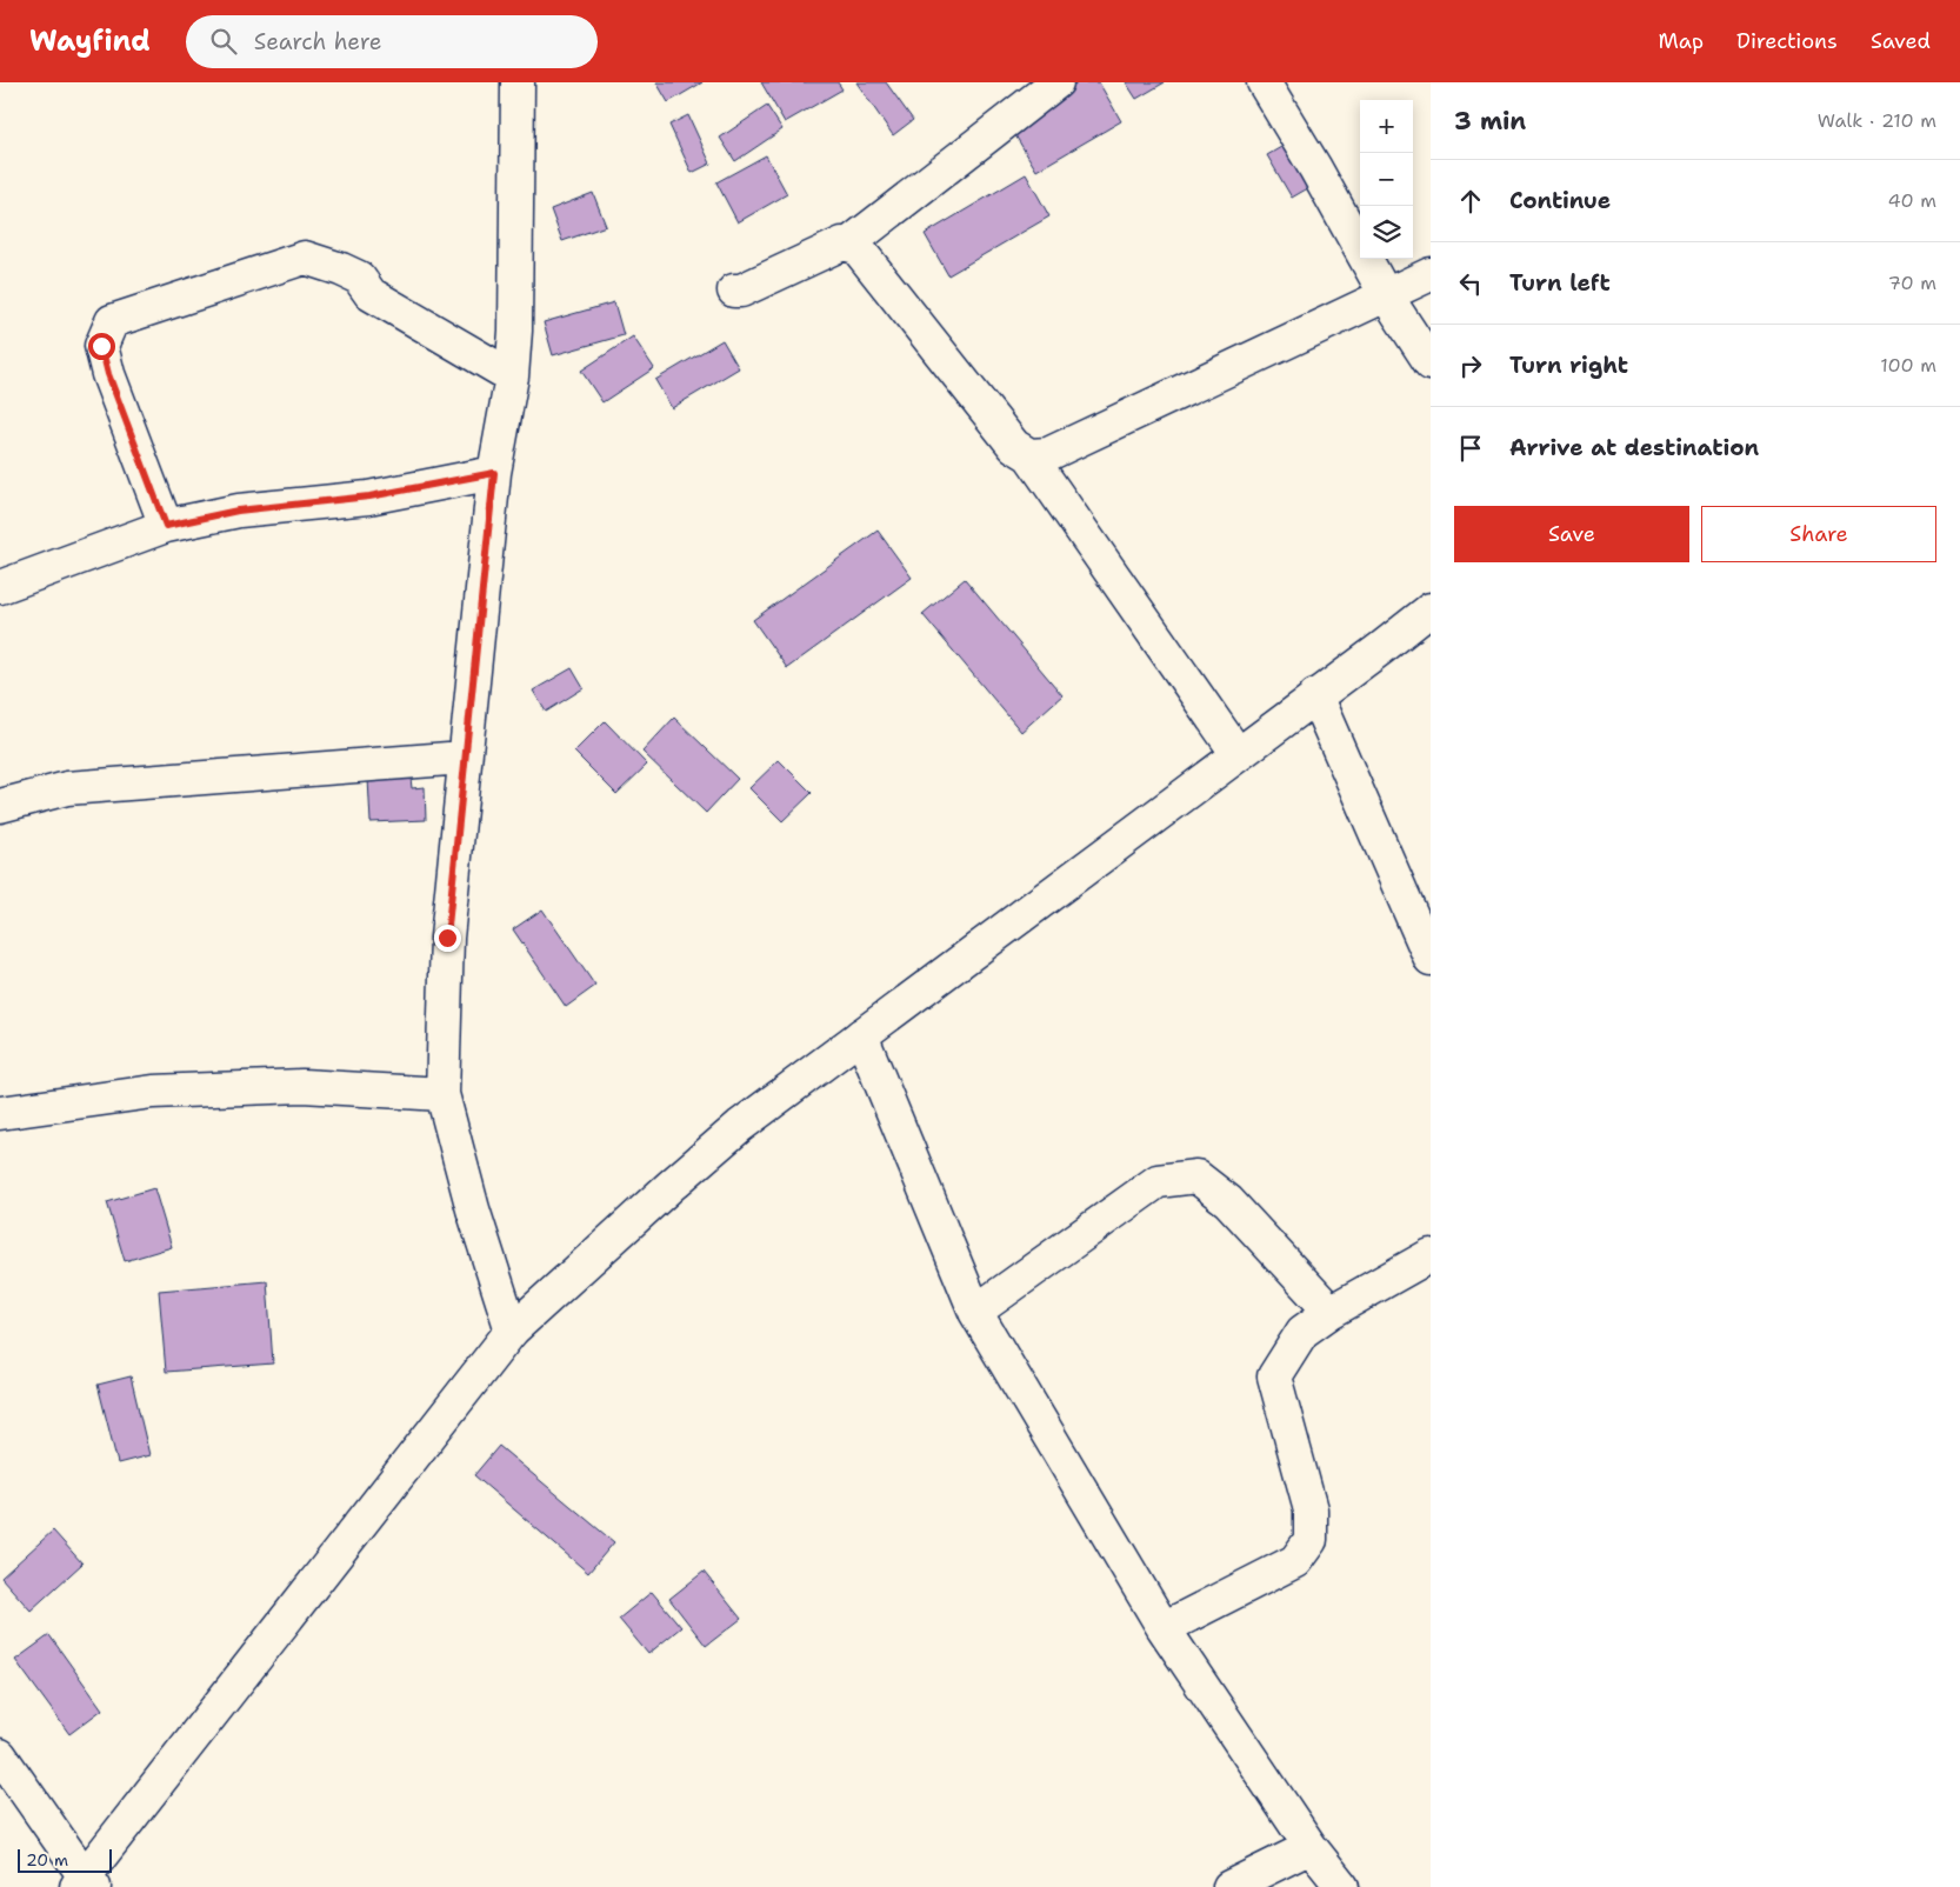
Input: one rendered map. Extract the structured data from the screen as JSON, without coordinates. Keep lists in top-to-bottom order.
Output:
{
  "scale_bar": "20 m",
  "page": {
    "header": "Wayfind",
    "search": "Search here",
    "nav": ["Map", "Directions", "Saved"],
    "heading": ["3 min", "Walk · 210 m"],
    "map_buttons": ["+", "−"],
    "list": [
      ["Continue", "40 m"],
      ["Turn left", "70 m"],
      ["Turn right", "100 m"],
      "Arrive at destination"
    ],
    "buttons": ["Save", "Share"],
    "scale": "20 m"
  }
}
